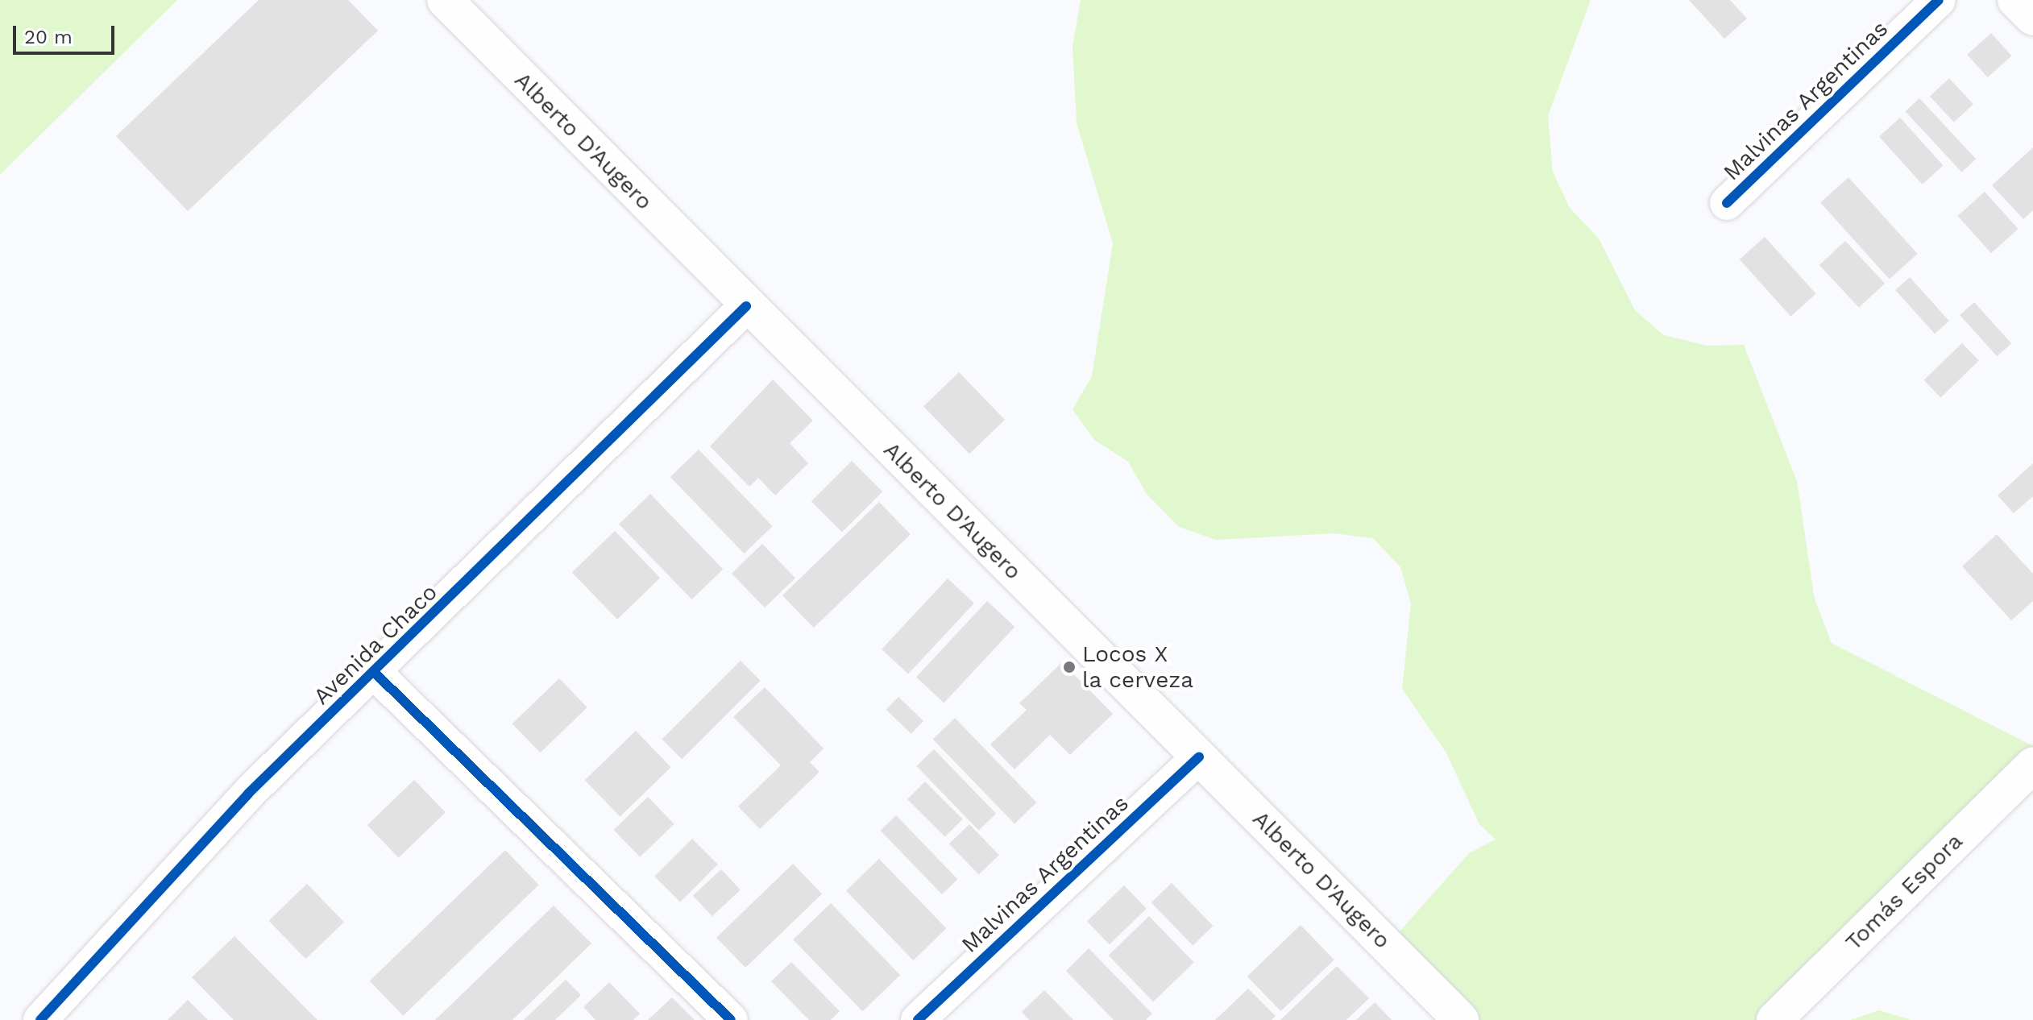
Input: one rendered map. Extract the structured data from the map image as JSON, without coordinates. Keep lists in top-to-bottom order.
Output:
{
  "streets": {
    "main road": ["Alberto D'Augero", "Tomás Espora"],
    "street": ["Malvinas Argentinas", "Avenida Chaco"]
  },
  "crossings": [
    ["Malvinas Argentinas", "Alberto D'Augero"],
    ["Alberto D'Augero", "Avenida Chaco"]
  ],
  "places": ["Locos X la cerveza"],
  "scale_bar": "20 m"
}
